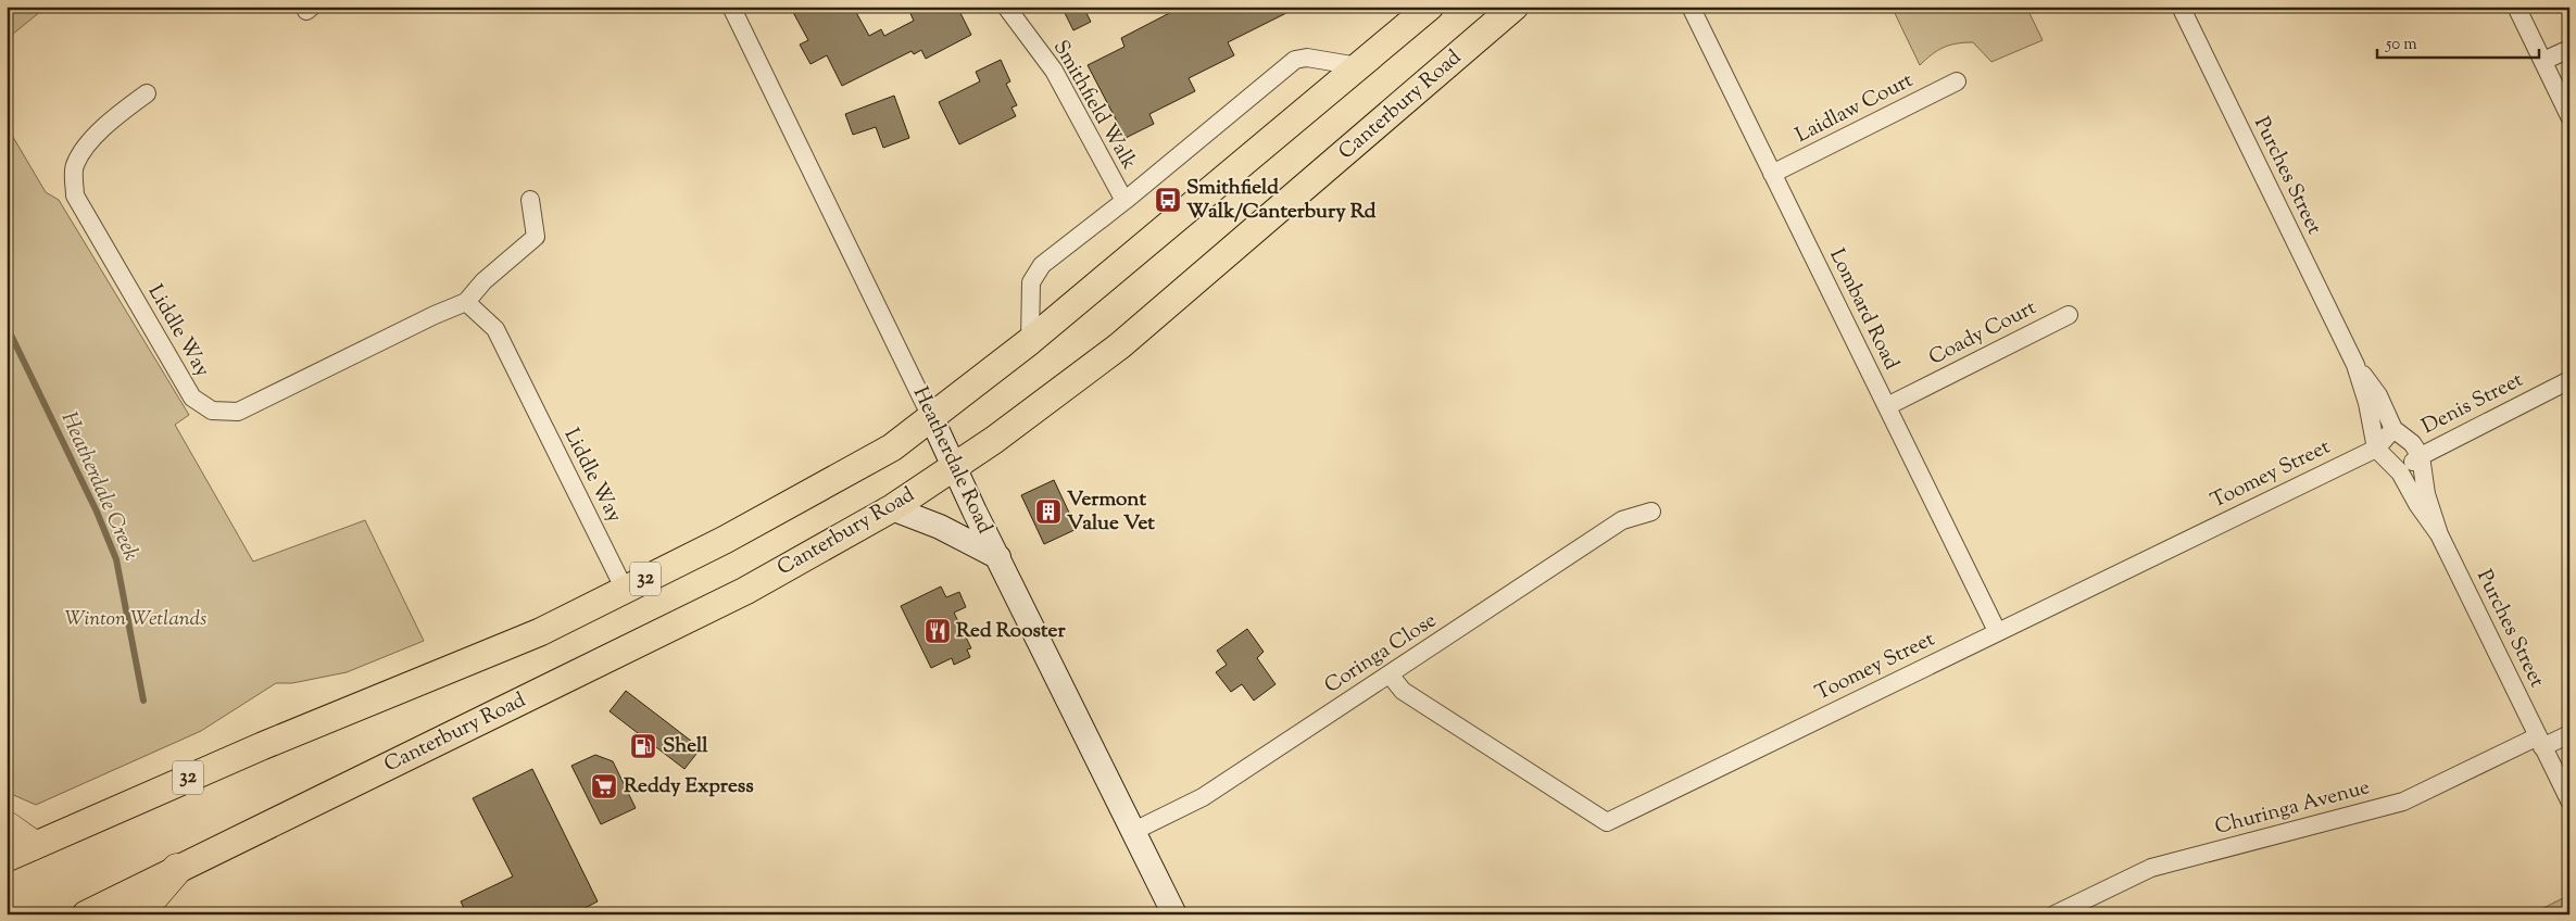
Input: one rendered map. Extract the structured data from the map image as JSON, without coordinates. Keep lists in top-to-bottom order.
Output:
{
  "streets": {
    "main road": ["Canterbury Road", "Heatherdale Road", "32"],
    "street": [
      "Smithfield Walk",
      "Laidlaw Court",
      "Purches Street",
      "Lombard Road",
      "Liddle Way",
      "Coady Court",
      "Denis Street",
      "Toomey Street",
      "Coringa Close",
      "Churinga Avenue"
    ]
  },
  "crossings": [
    ["Canterbury Road", "Heatherdale Road"],
    ["Laidlaw Court", "Lombard Road"],
    ["Purches Street", "Denis Street"],
    ["Purches Street", "Toomey Street"],
    ["Purches Street", "Churinga Avenue"],
    ["Lombard Road", "Coady Court"],
    ["Lombard Road", "Toomey Street"],
    ["Liddle Way", "32"],
    ["Heatherdale Road", "32"],
    ["Heatherdale Road", "Coringa Close"],
    ["Toomey Street", "Coringa Close"]
  ],
  "water": ["Heatherdale Creek"],
  "parks": ["Winton Wetlands"],
  "places": {
    "bus stop": ["Smithfield Walk/Canterbury Rd"],
    "building": ["Vermont Value Vet"],
    "restaurant": ["Red Rooster"],
    "fuel station": ["Shell"],
    "supermarket": ["Reddy Express"]
  },
  "scale_bar": "50 m"
}
